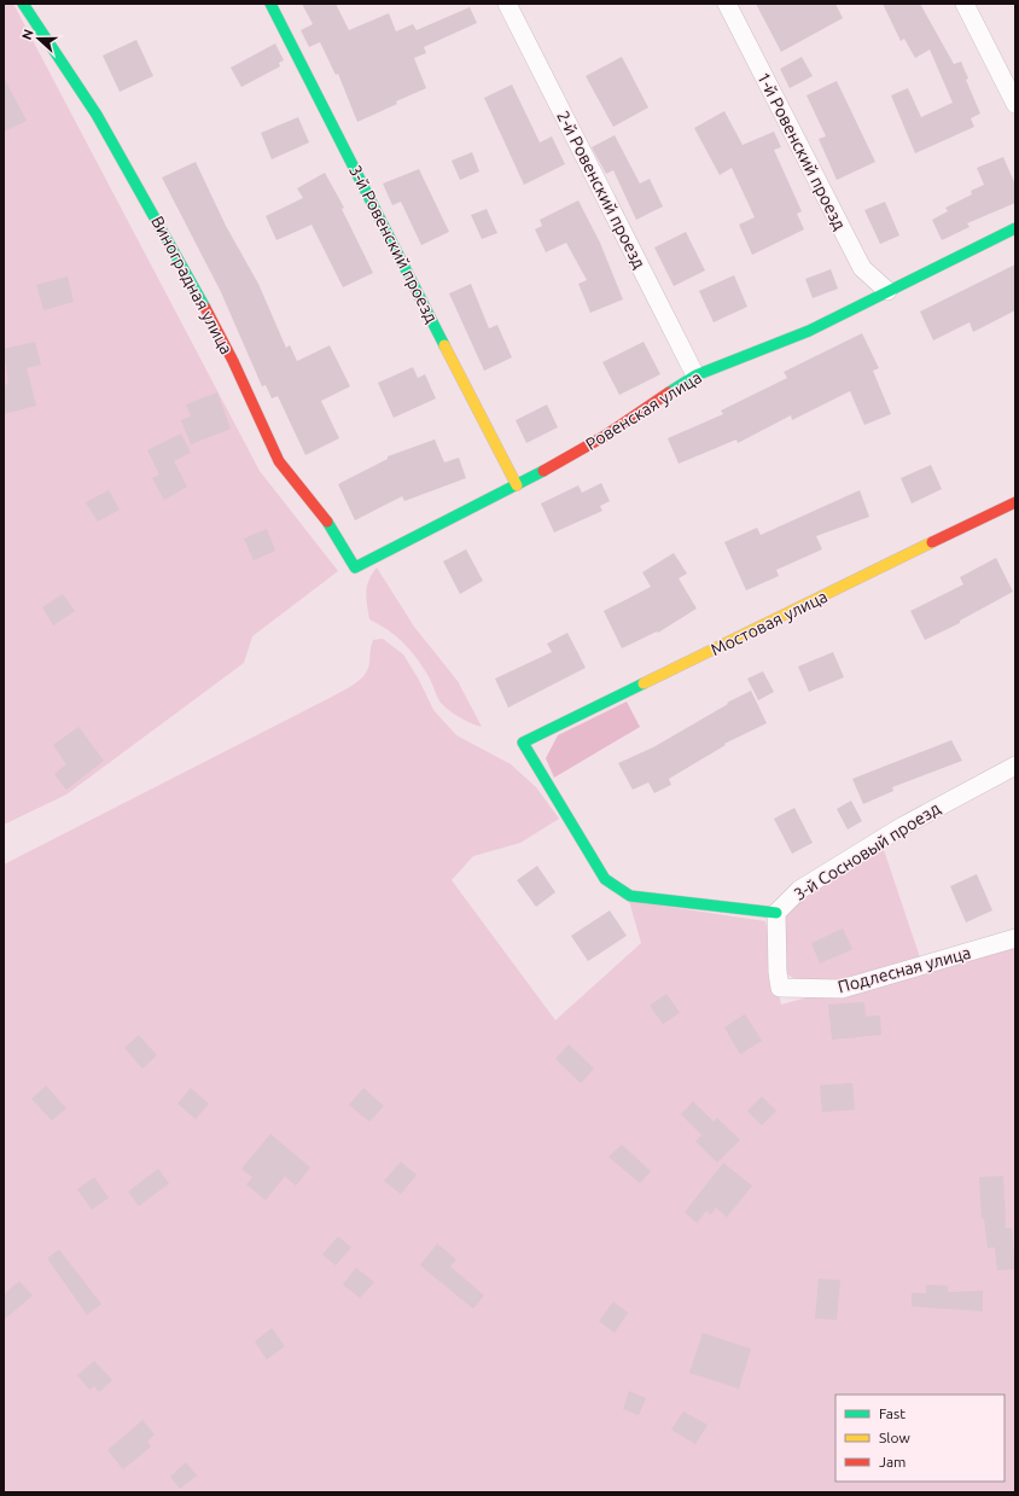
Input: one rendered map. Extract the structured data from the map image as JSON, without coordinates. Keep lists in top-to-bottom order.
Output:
{
  "streets": {
    "street": [
      "1-й Ровенский проезд",
      "2-й Ровенский проезд",
      "3-й Ровенский проезд",
      "Виноградная улица",
      "Ровенская улица",
      "Мостовая улица",
      "3-й Сосновый проезд",
      "Подлесная улица"
    ]
  },
  "crossings": [
    ["1-й Ровенский проезд", "Ровенская улица"],
    ["2-й Ровенский проезд", "Ровенская улица"],
    ["3-й Ровенский проезд", "Ровенская улица"],
    ["Виноградная улица", "Ровенская улица"],
    ["Мостовая улица", "3-й Сосновый проезд"],
    ["Мостовая улица", "Подлесная улица"],
    ["3-й Сосновый проезд", "Подлесная улица"]
  ],
  "legend": ["Fast", "Slow", "Jam"],
  "north": "left"
}
